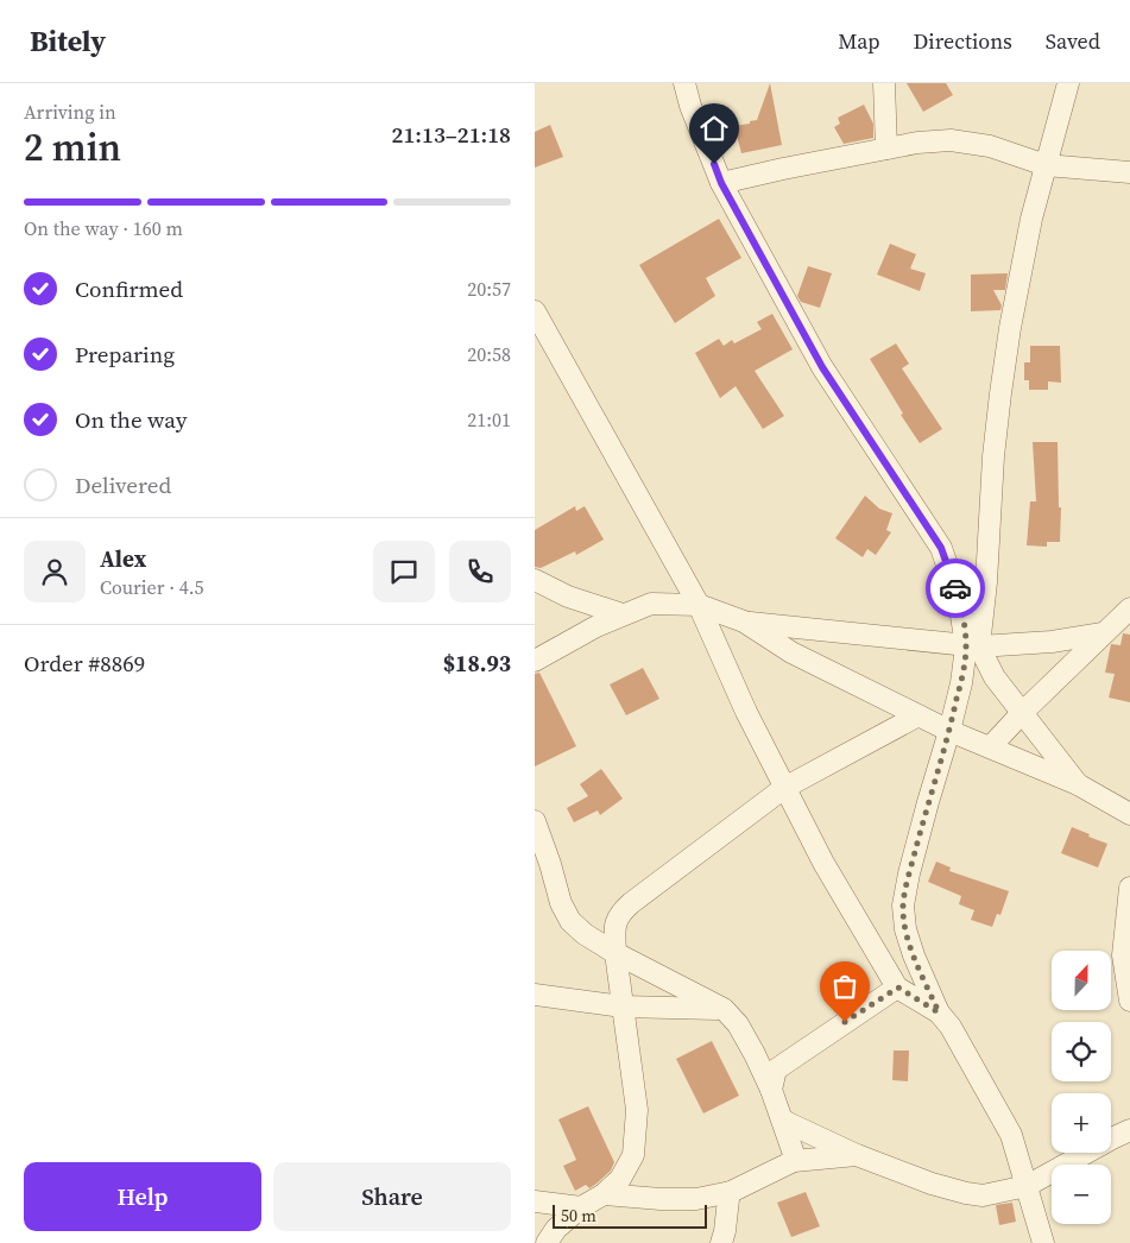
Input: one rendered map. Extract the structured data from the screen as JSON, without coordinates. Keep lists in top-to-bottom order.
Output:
{
  "scale_bar": "50 m",
  "north": "top",
  "page": {
    "header": "Bitely",
    "nav": ["Map", "Directions", "Saved"],
    "heading": ["2 min", "Arriving in", "21:13–21:18"],
    "panel": [
      "Alex",
      "Courier · 4.5",
      "Order #8869",
      "$18.93"
    ],
    "bar": "On the way · 160 m",
    "list": [
      ["Confirmed", "20:57"],
      ["Preparing", "20:58"],
      ["On the way", "21:01"],
      "Delivered"
    ],
    "map_buttons": ["+", "−"],
    "buttons": ["Help", "Share"],
    "scale": "50 m"
  }
}
